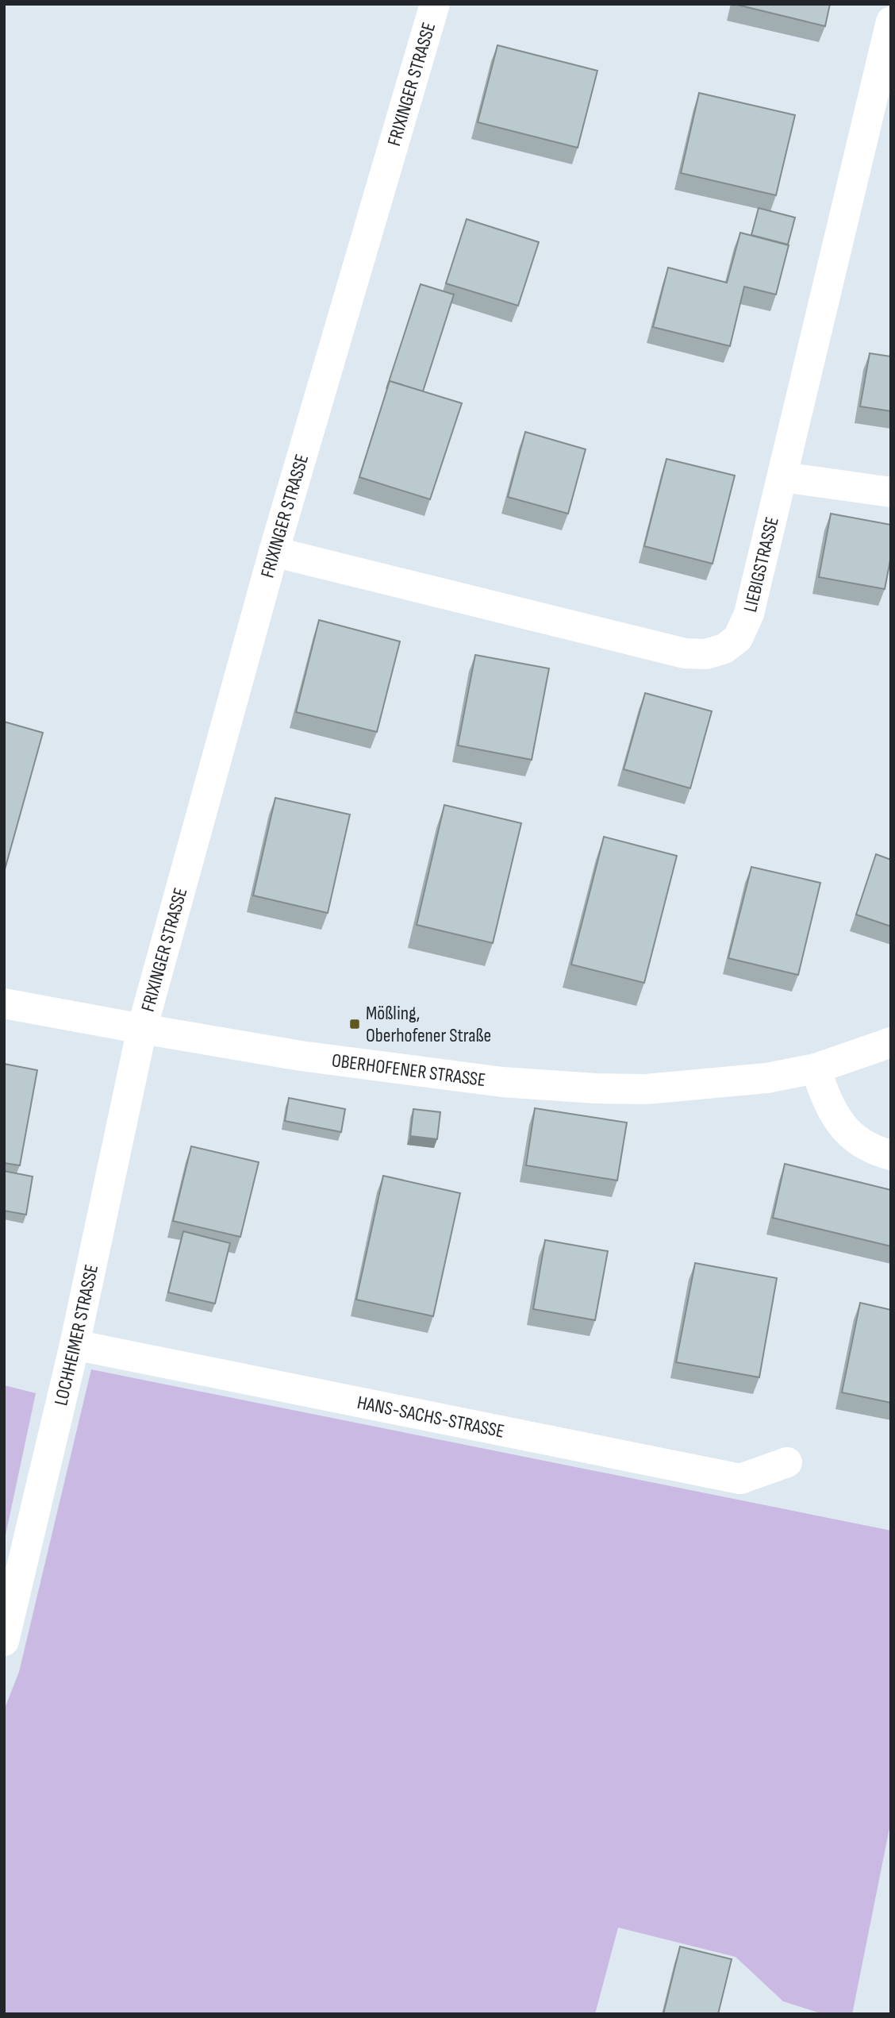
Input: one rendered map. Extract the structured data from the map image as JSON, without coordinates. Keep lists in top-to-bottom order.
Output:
{
  "streets": {
    "street": [
      "FRIXINGER STRASSE",
      "LIEBIGSTRASSE",
      "OBERHOFENER STRASSE",
      "LOCHHEIMER STRASSE",
      "HANS-SACHS-STRASSE"
    ]
  },
  "crossings": [
    ["FRIXINGER STRASSE", "LIEBIGSTRASSE"],
    ["FRIXINGER STRASSE", "OBERHOFENER STRASSE"],
    ["FRIXINGER STRASSE", "LOCHHEIMER STRASSE"],
    ["OBERHOFENER STRASSE", "LOCHHEIMER STRASSE"],
    ["LOCHHEIMER STRASSE", "HANS-SACHS-STRASSE"]
  ],
  "places": {
    "transit": ["Mößling, Oberhofener Straße"]
  }
}
